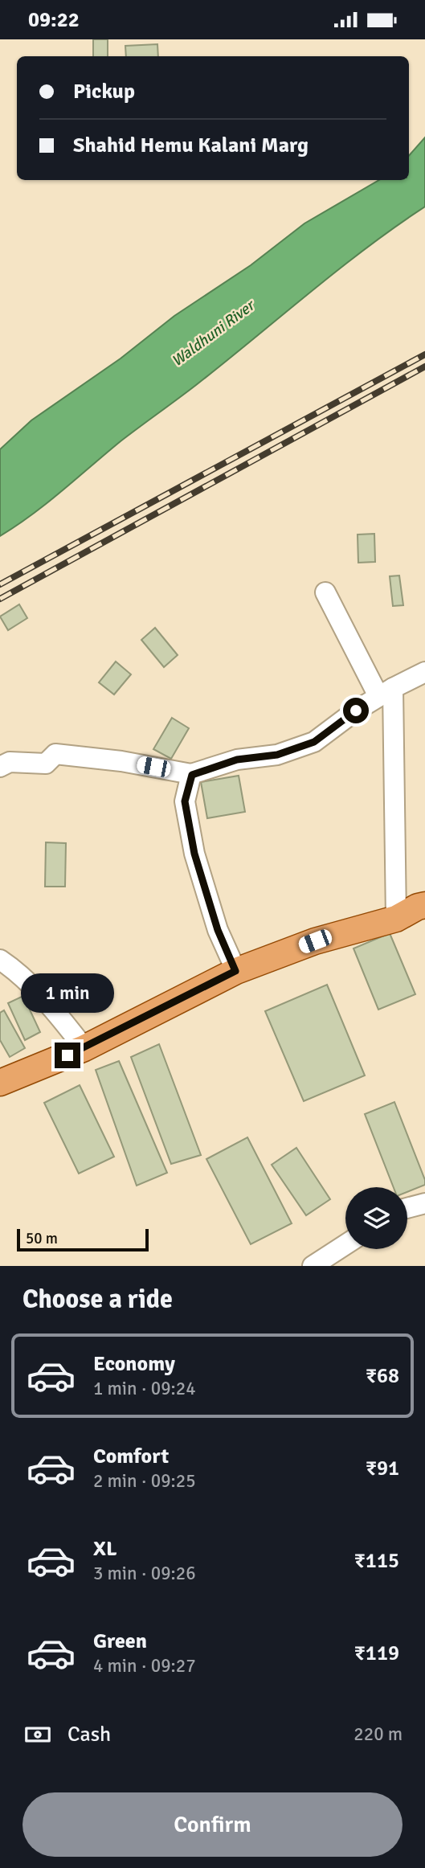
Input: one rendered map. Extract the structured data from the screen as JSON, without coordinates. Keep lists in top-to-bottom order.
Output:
{
  "water": ["Waldhuni River"],
  "scale_bar": "50 m",
  "page": {
    "status": "09:22",
    "banner": ["Pickup", "Shahid Hemu Kalani Marg"],
    "bubble": "1 min",
    "scale": "50 m",
    "heading": "Choose a ride",
    "list": [
      {
        "name": "Economy",
        "note": "1 min · 09:24",
        "value": "₹68"
      },
      {
        "name": "Comfort",
        "note": "2 min · 09:25",
        "value": "₹91"
      },
      {
        "name": "XL",
        "note": "3 min · 09:26",
        "value": "₹115"
      },
      {
        "name": "Green",
        "note": "4 min · 09:27",
        "value": "₹119"
      }
    ],
    "pay": ["Cash", "220 m"],
    "buttons": "Confirm"
  }
}
